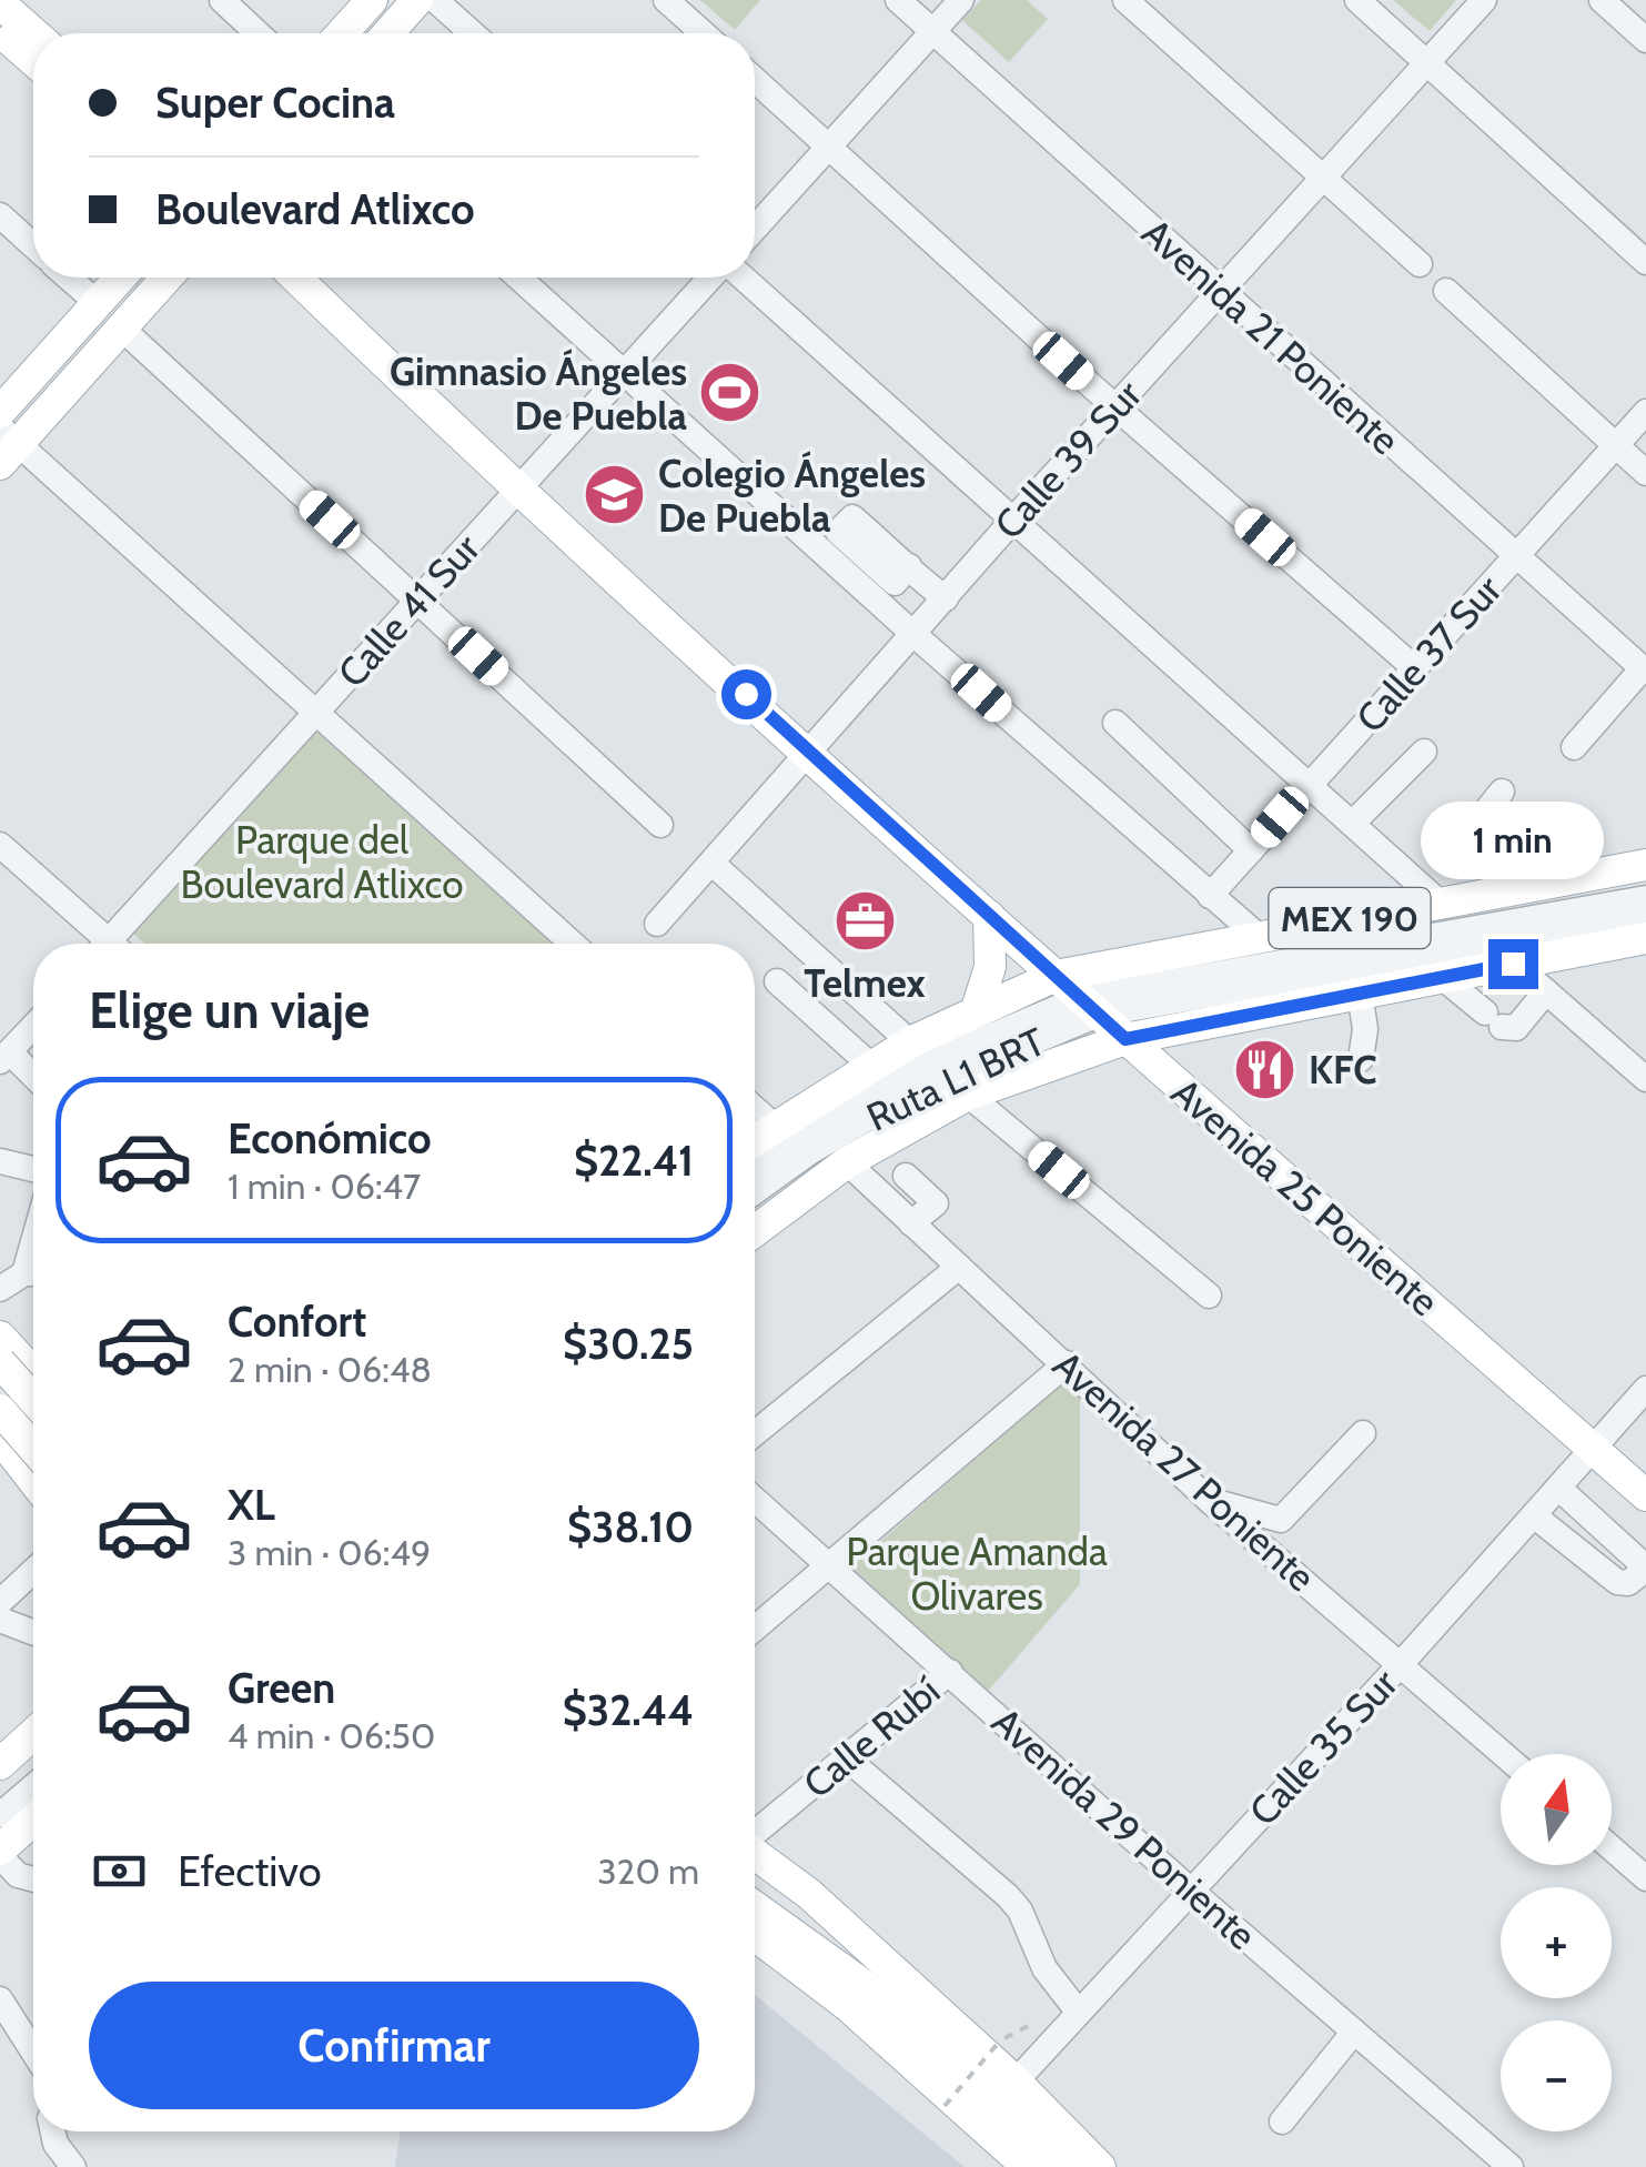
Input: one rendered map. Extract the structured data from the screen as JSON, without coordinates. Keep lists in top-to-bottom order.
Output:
{
  "streets": {
    "main road": ["MEX 190", "Avenida 25 Poniente"],
    "street": [
      "Avenida 21 Poniente",
      "Calle 39 Sur",
      "Calle 41 Sur",
      "Calle 37 Sur",
      "Ruta L1 BRT",
      "Avenida 27 Poniente",
      "Calle Rubí",
      "Calle 35 Sur",
      "Avenida 29 Poniente"
    ]
  },
  "crossings": [
    ["Avenida 21 Poniente", "Calle 39 Sur"],
    ["Avenida 21 Poniente", "Calle 37 Sur"],
    ["Calle 39 Sur", "Avenida 25 Poniente"],
    ["Calle 41 Sur", "Avenida 25 Poniente"],
    ["MEX 190", "Avenida 25 Poniente"],
    ["MEX 190", "Avenida 27 Poniente"],
    ["Ruta L1 BRT", "Avenida 25 Poniente"],
    ["Avenida 25 Poniente", "Calle 35 Sur"],
    ["Avenida 27 Poniente", "Calle 35 Sur"],
    ["Calle Rubí", "Avenida 29 Poniente"],
    ["Calle 35 Sur", "Avenida 29 Poniente"]
  ],
  "parks": ["Parque del Boulevard Atlixco", "Parque Amanda Olivares"],
  "places": {
    "sports": ["Gimnasio Ángeles De Puebla"],
    "school or university": ["Colegio Ángeles De Puebla"],
    "office": ["Telmex"],
    "restaurant": ["KFC"]
  },
  "north": "top",
  "page": {
    "banner": ["Super Cocina", "Boulevard Atlixco"],
    "bubble": "1 min",
    "heading": "Elige un viaje",
    "list": [
      {
        "name": "Económico",
        "note": "1 min · 06:47",
        "value": "$22.41"
      },
      {
        "name": "Confort",
        "note": "2 min · 06:48",
        "value": "$30.25"
      },
      {
        "name": "XL",
        "note": "3 min · 06:49",
        "value": "$38.10"
      },
      {
        "name": "Green",
        "note": "4 min · 06:50",
        "value": "$32.44"
      }
    ],
    "map_buttons": ["+", "−"],
    "pay": ["Efectivo", "320 m"],
    "buttons": "Confirmar"
  }
}
